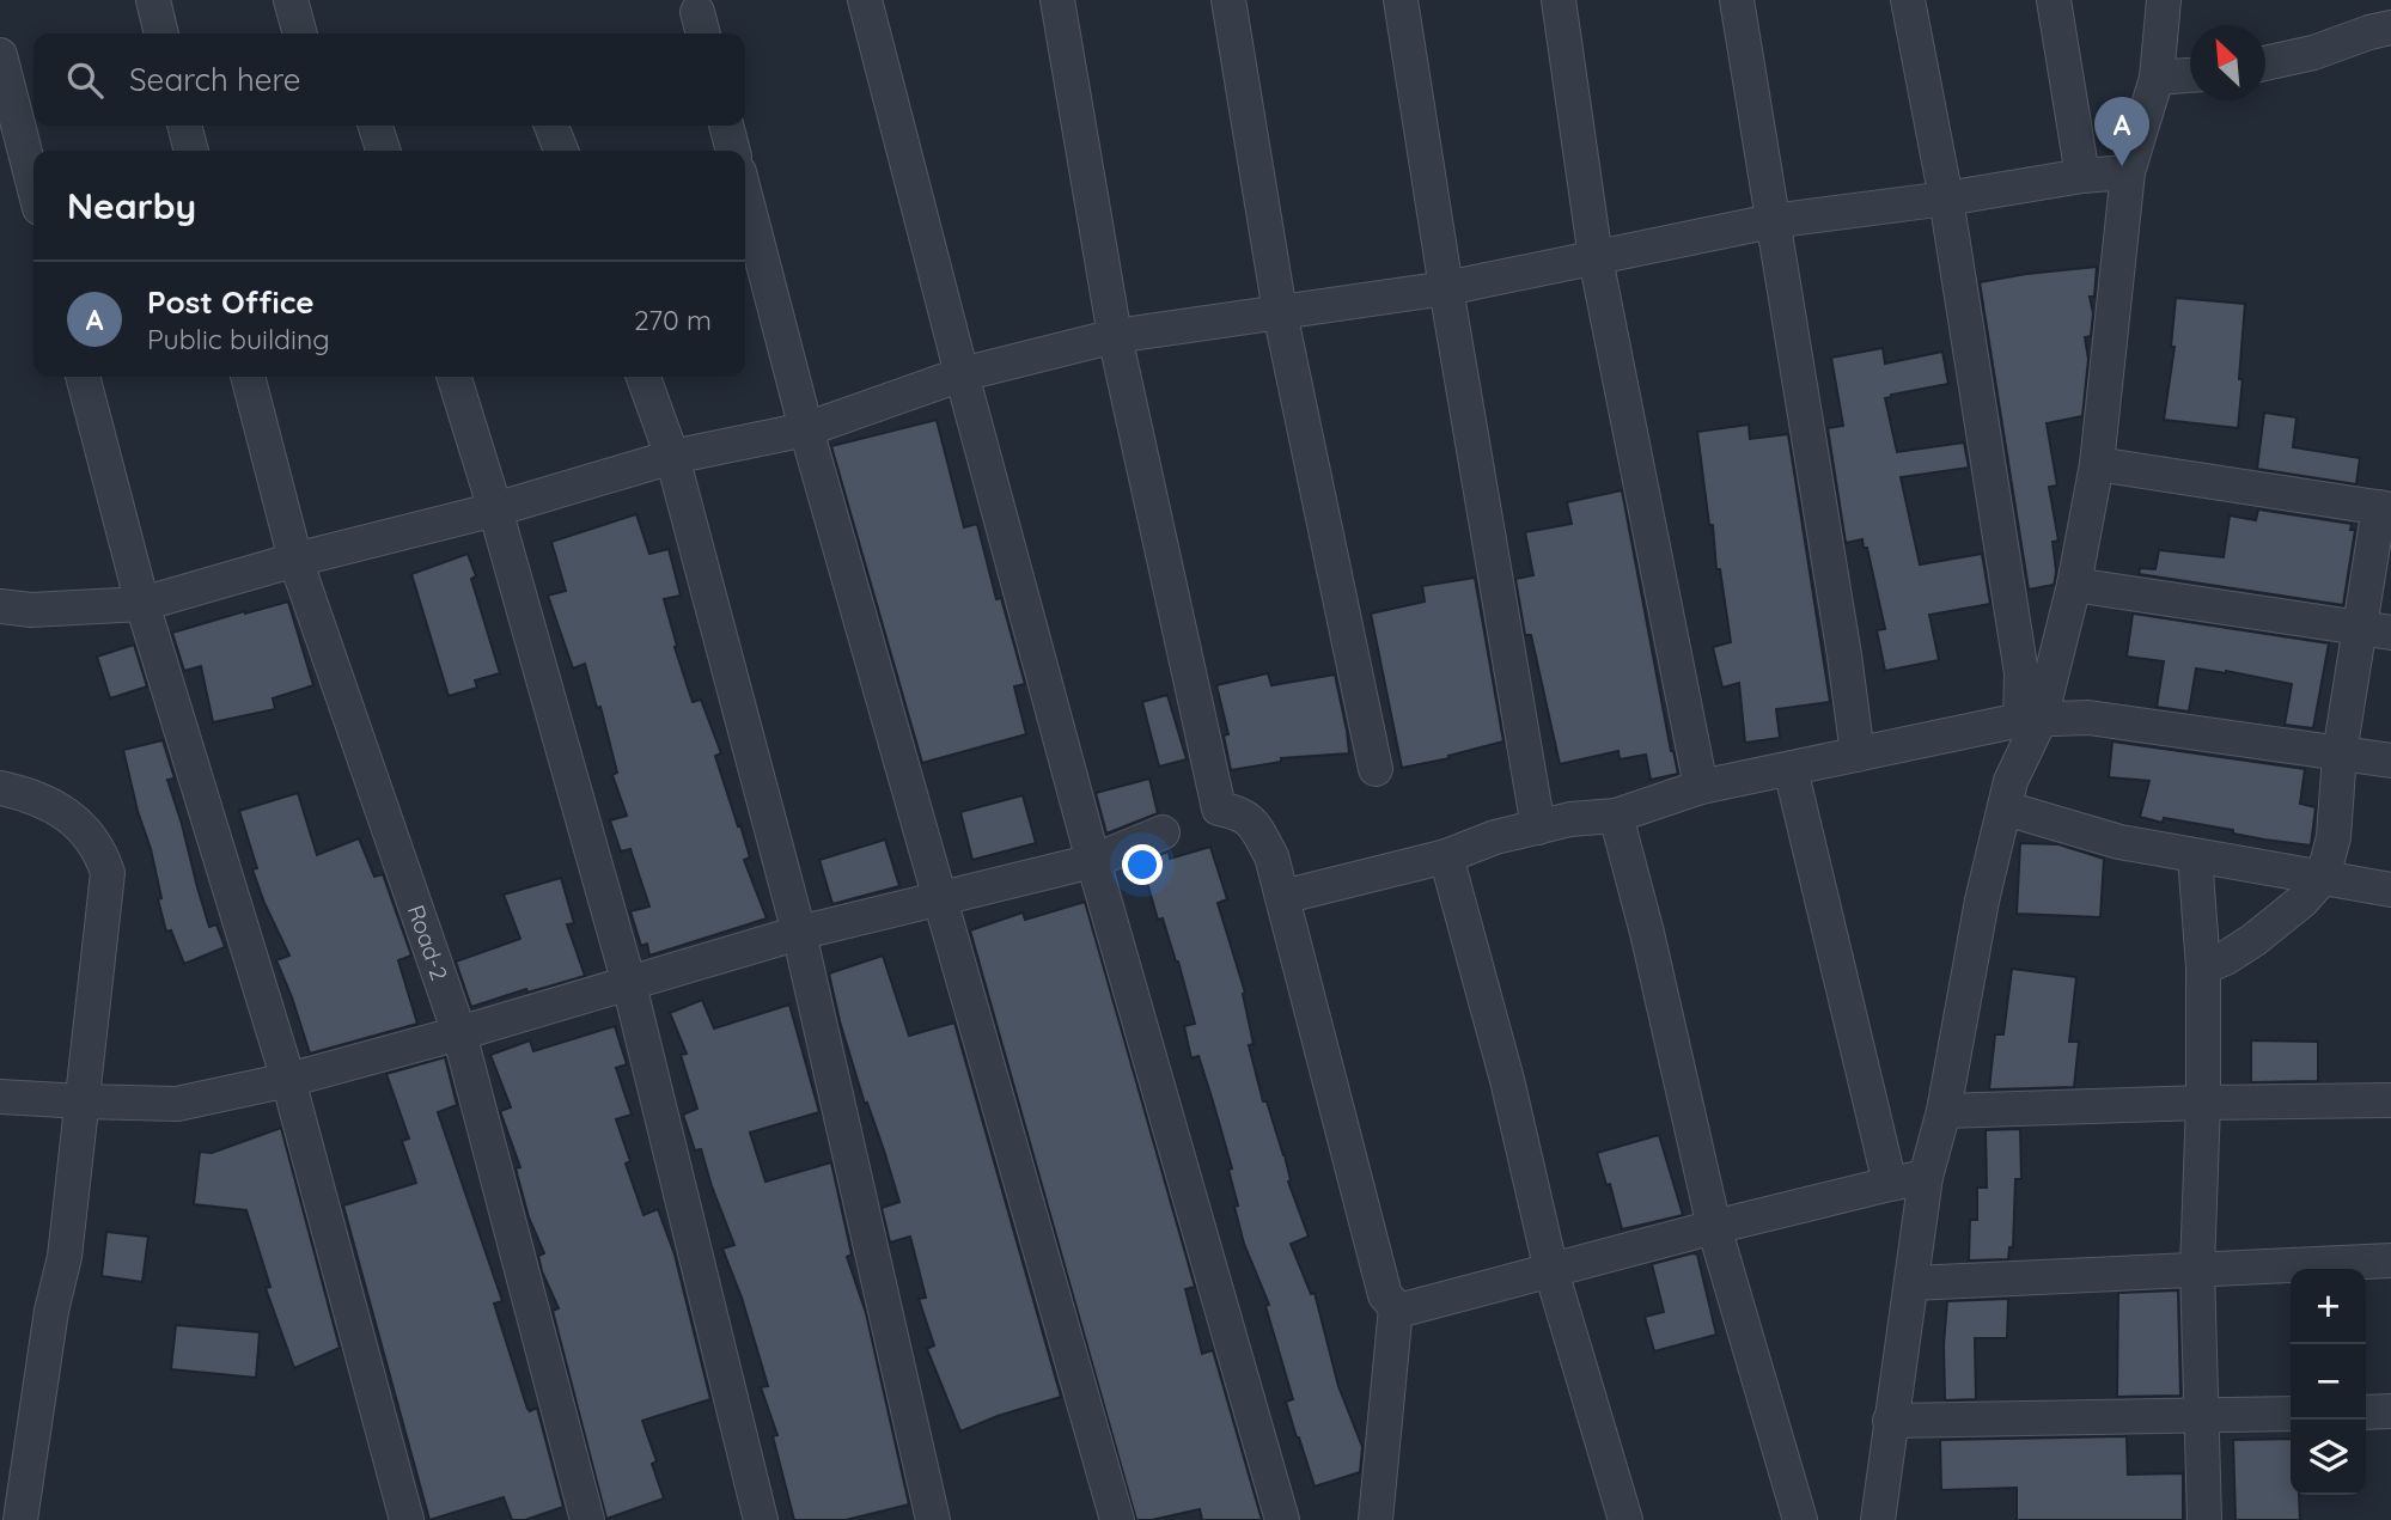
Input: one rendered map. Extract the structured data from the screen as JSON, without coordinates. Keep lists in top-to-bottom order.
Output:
{
  "streets": {
    "street": ["Road-2"]
  },
  "north": "top left",
  "page": {
    "search": "Search here",
    "pins": "A",
    "heading": "Nearby",
    "list": [
      {
        "mark": "A",
        "name": "Post Office",
        "note": "Public building",
        "value": "270 m"
      }
    ],
    "map_buttons": ["+", "−"]
  }
}
